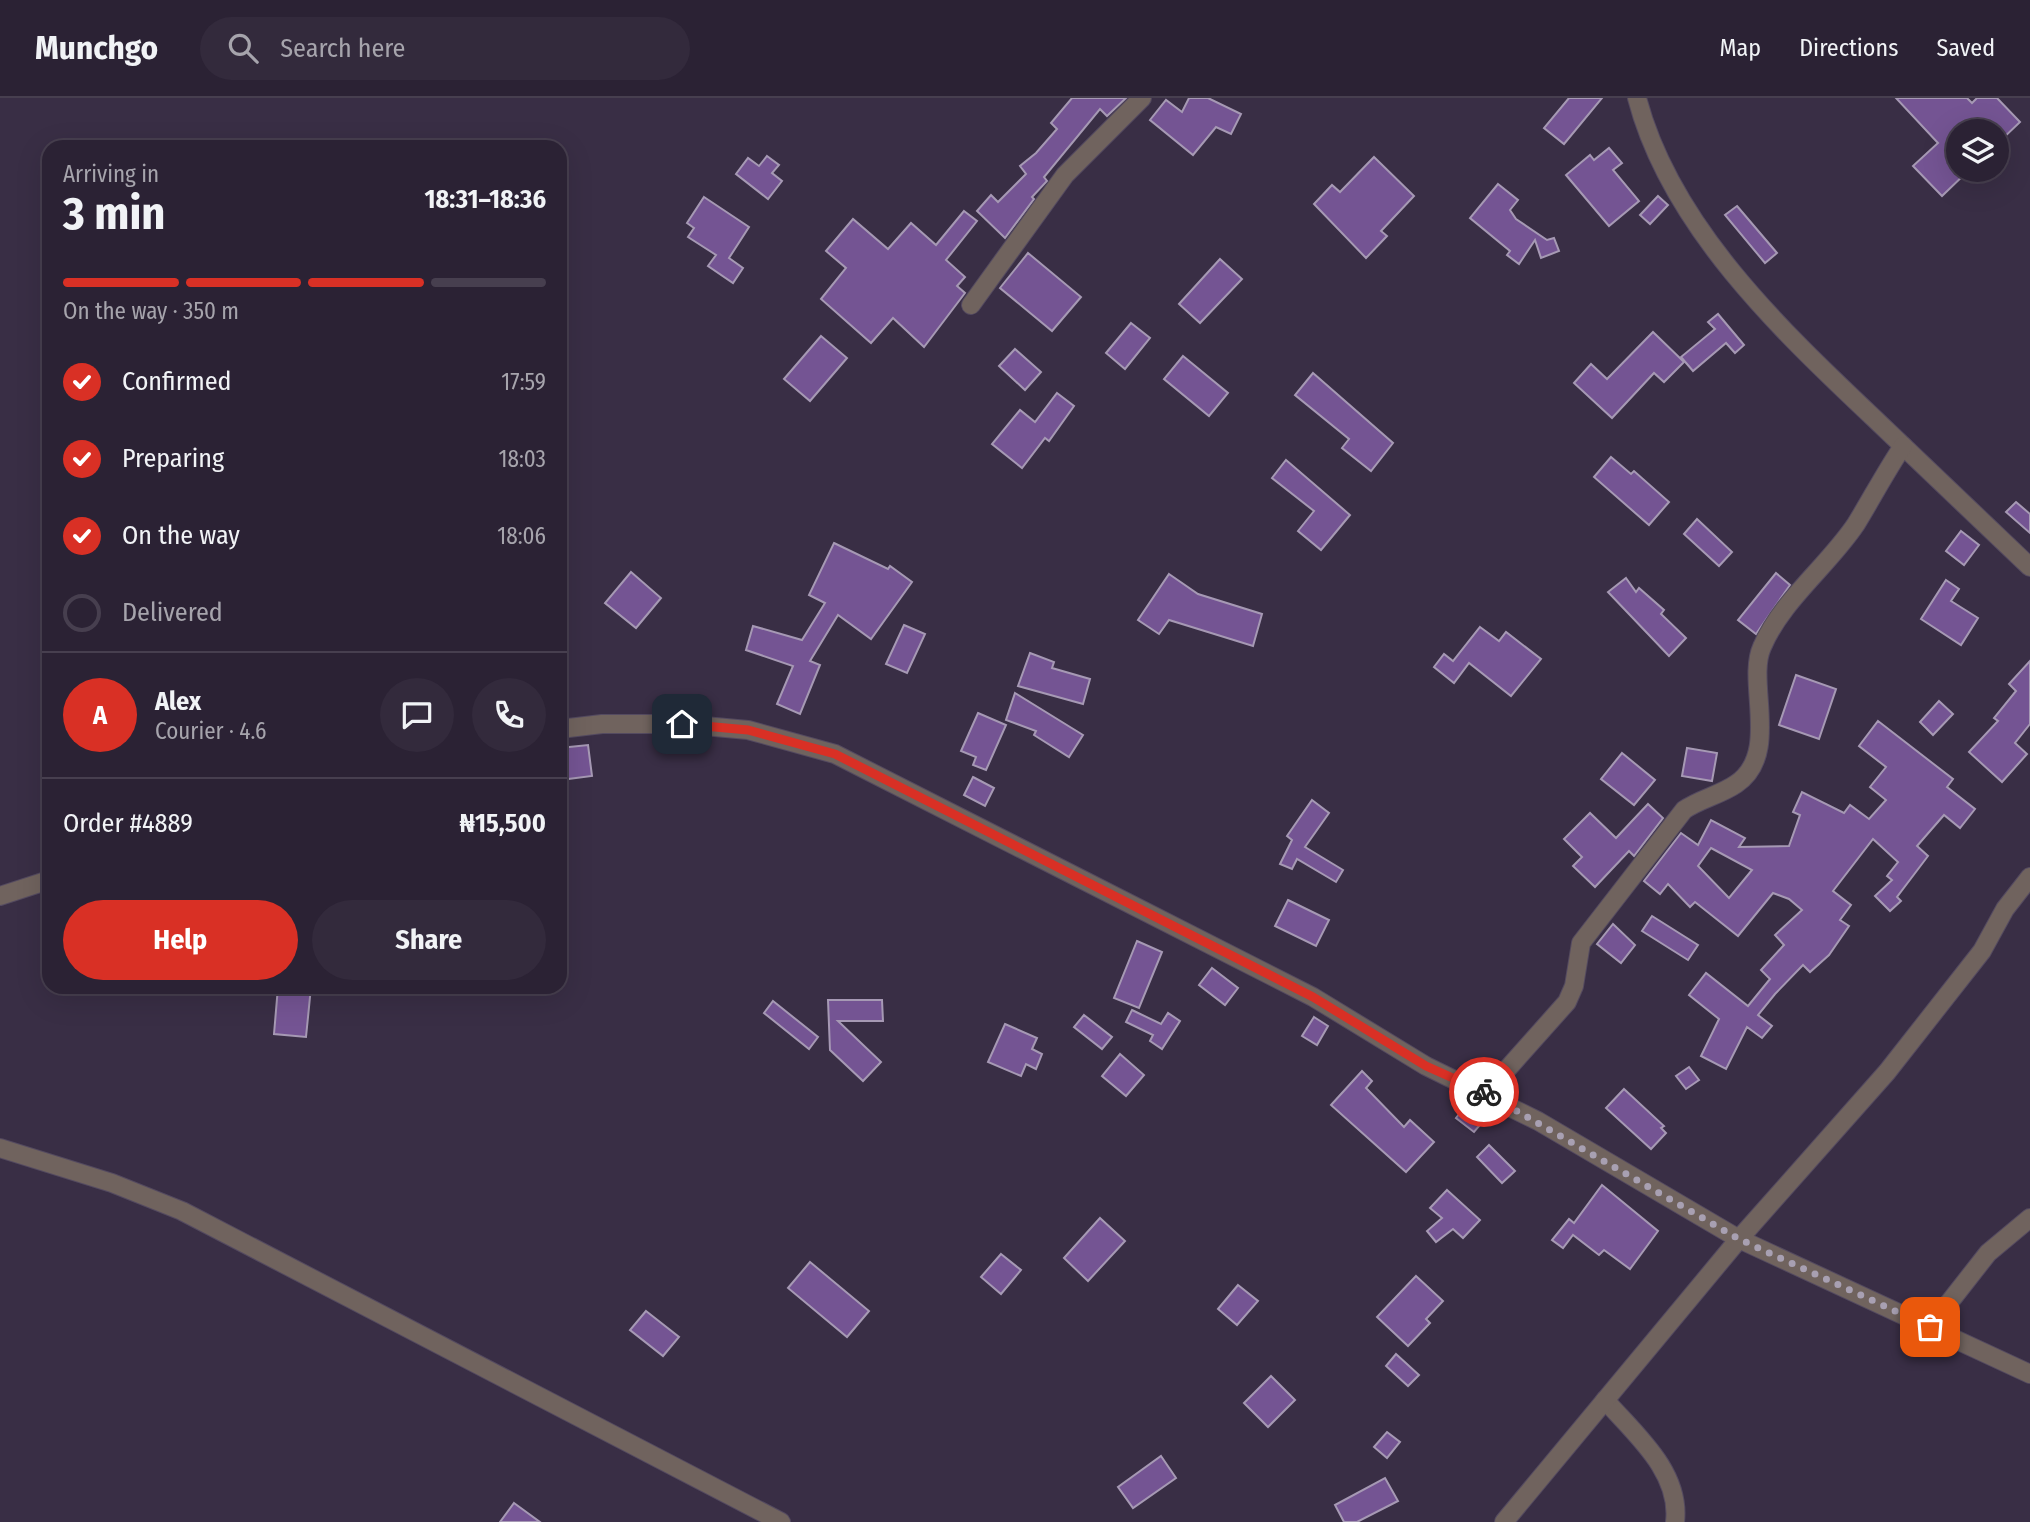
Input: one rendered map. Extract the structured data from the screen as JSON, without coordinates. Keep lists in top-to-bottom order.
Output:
{
  "page": {
    "header": "Munchgo",
    "search": "Search here",
    "nav": ["Map", "Directions", "Saved"],
    "heading": ["3 min", "Arriving in", "18:31–18:36"],
    "panel": [
      "Alex",
      "Courier · 4.6",
      "Order #4889",
      "₦15,500"
    ],
    "bar": "On the way · 350 m",
    "list": [
      ["Confirmed", "17:59"],
      ["Preparing", "18:03"],
      ["On the way", "18:06"],
      "Delivered"
    ],
    "round": "A",
    "buttons": ["Help", "Share"]
  }
}
